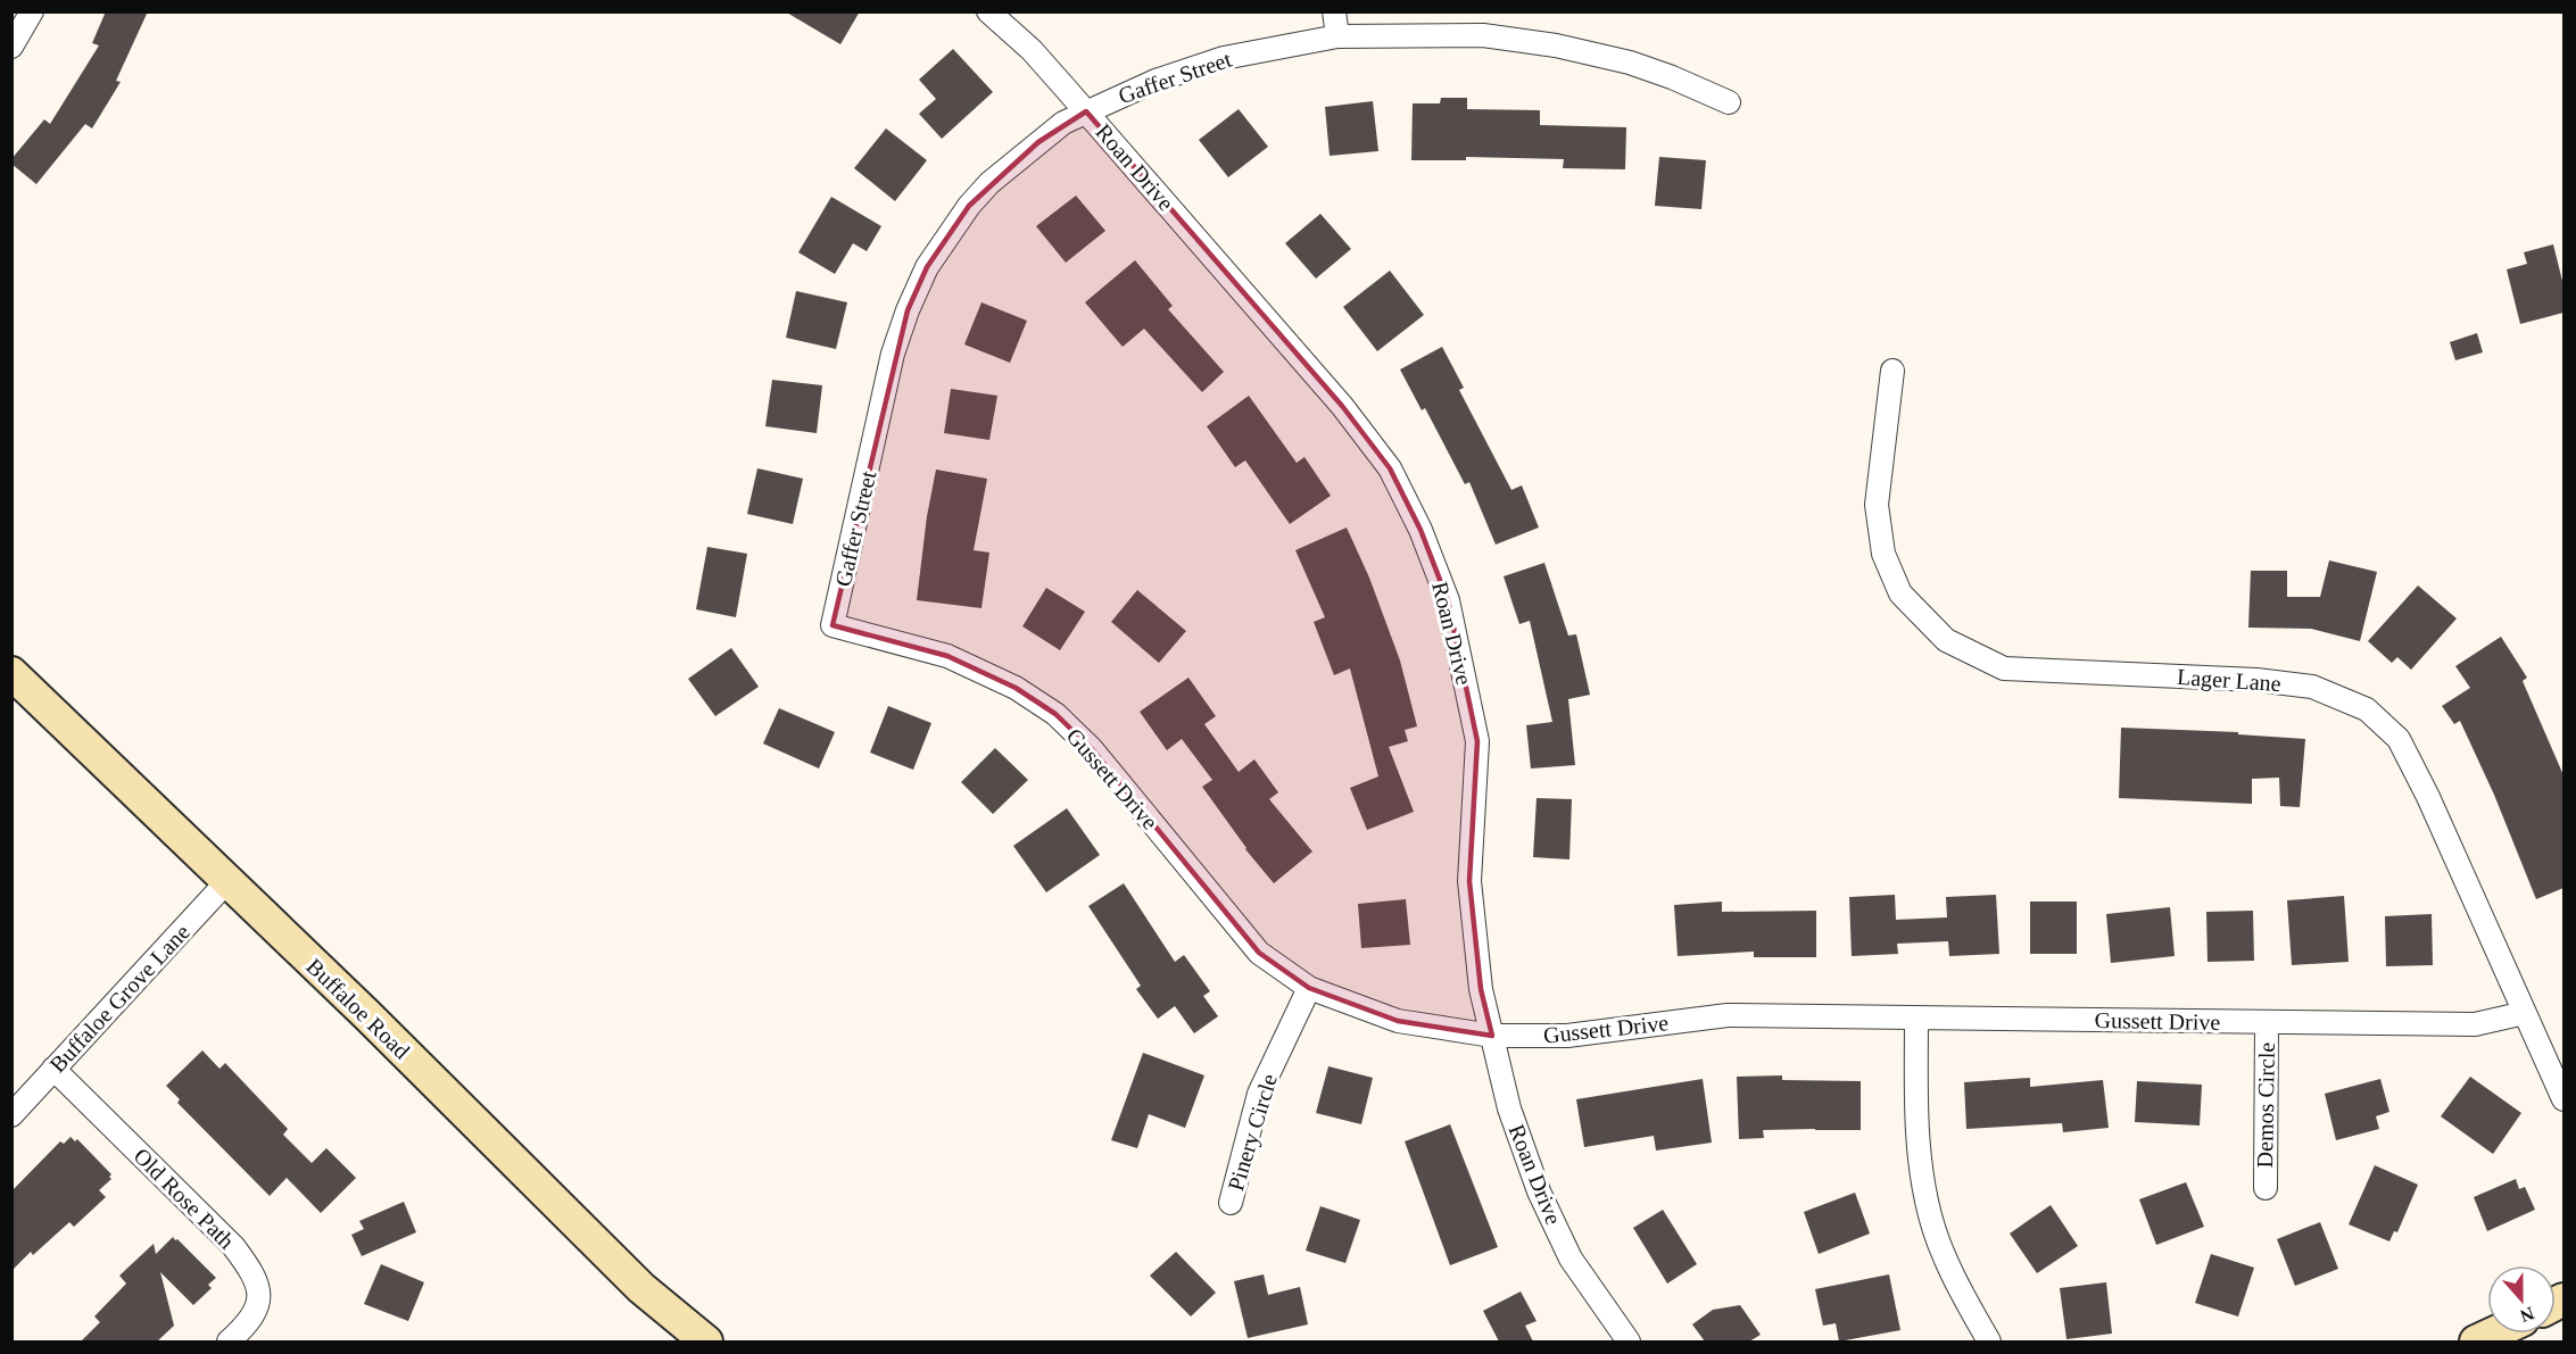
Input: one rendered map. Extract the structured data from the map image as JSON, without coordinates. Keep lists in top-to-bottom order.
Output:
{
  "streets": {
    "street": [
      "Gaffer Street",
      "Roan Drive",
      "Lager Lane",
      "Gussett Drive",
      "Buffaloe Grove Lane",
      "Buffaloe Road",
      "Demos Circle",
      "Pinery Circle",
      "Old Rose Path"
    ]
  },
  "crossings": [
    ["Gaffer Street", "Roan Drive"],
    ["Gaffer Street", "Gussett Drive"],
    ["Roan Drive", "Gussett Drive"],
    ["Lager Lane", "Gussett Drive"],
    ["Gussett Drive", "Demos Circle"],
    ["Gussett Drive", "Pinery Circle"],
    ["Buffaloe Grove Lane", "Buffaloe Road"],
    ["Buffaloe Grove Lane", "Old Rose Path"]
  ],
  "north": "bottom"
}
